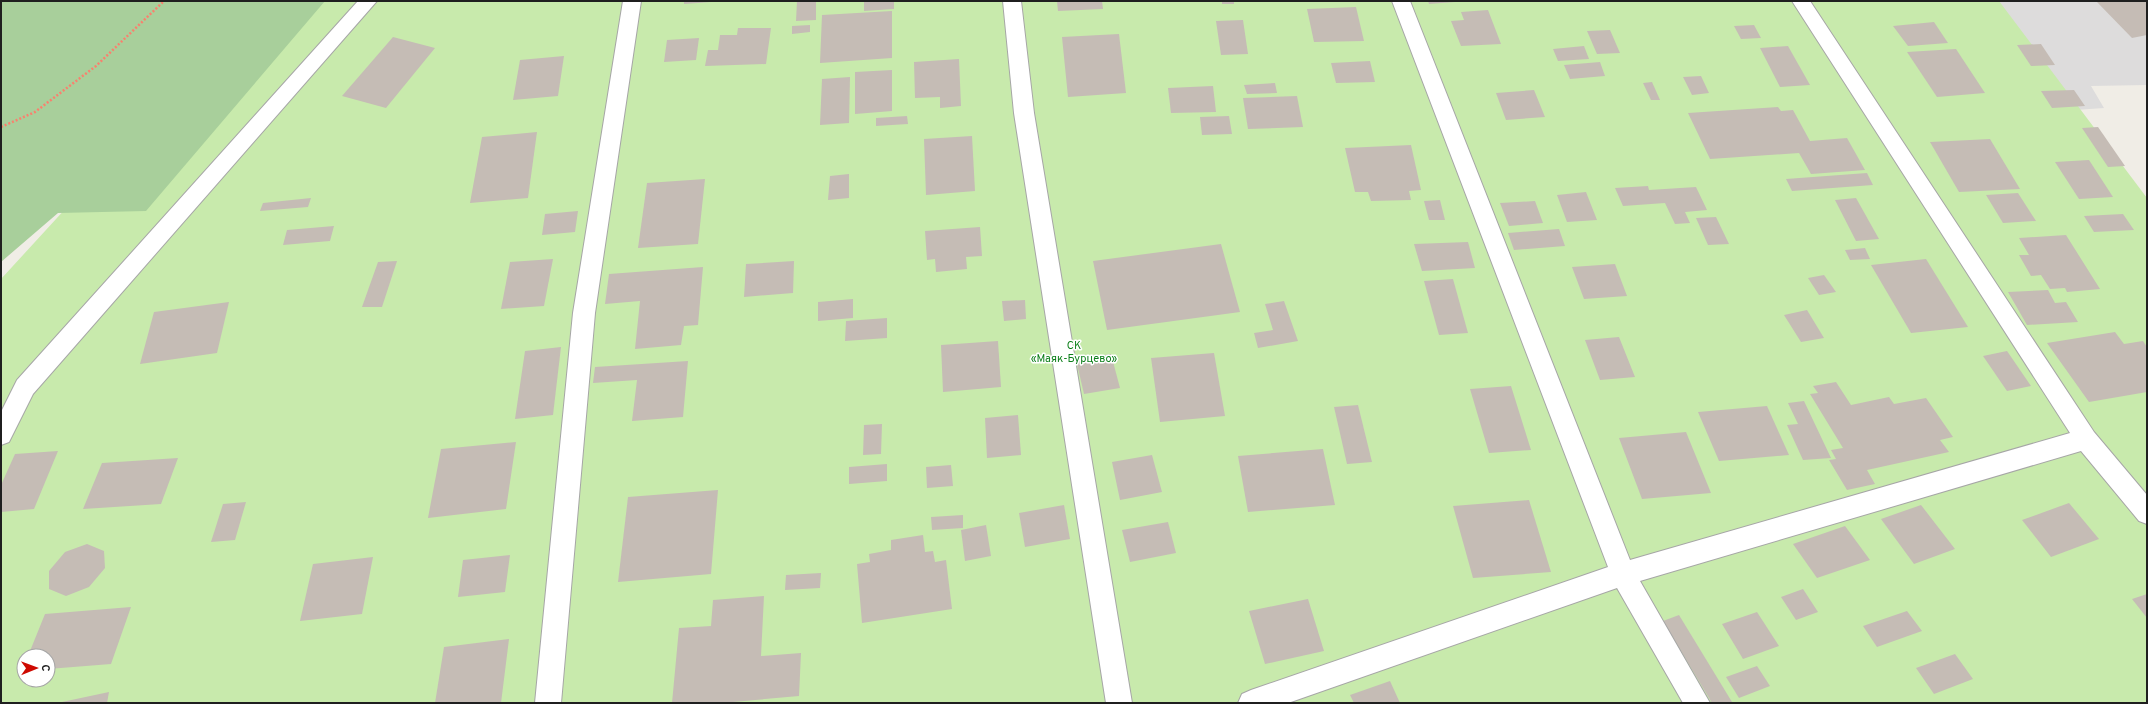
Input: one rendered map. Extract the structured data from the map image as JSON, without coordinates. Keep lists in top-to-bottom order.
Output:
{
  "parks": ["СК «Маяк-Бурцево»"],
  "north": "right"
}
